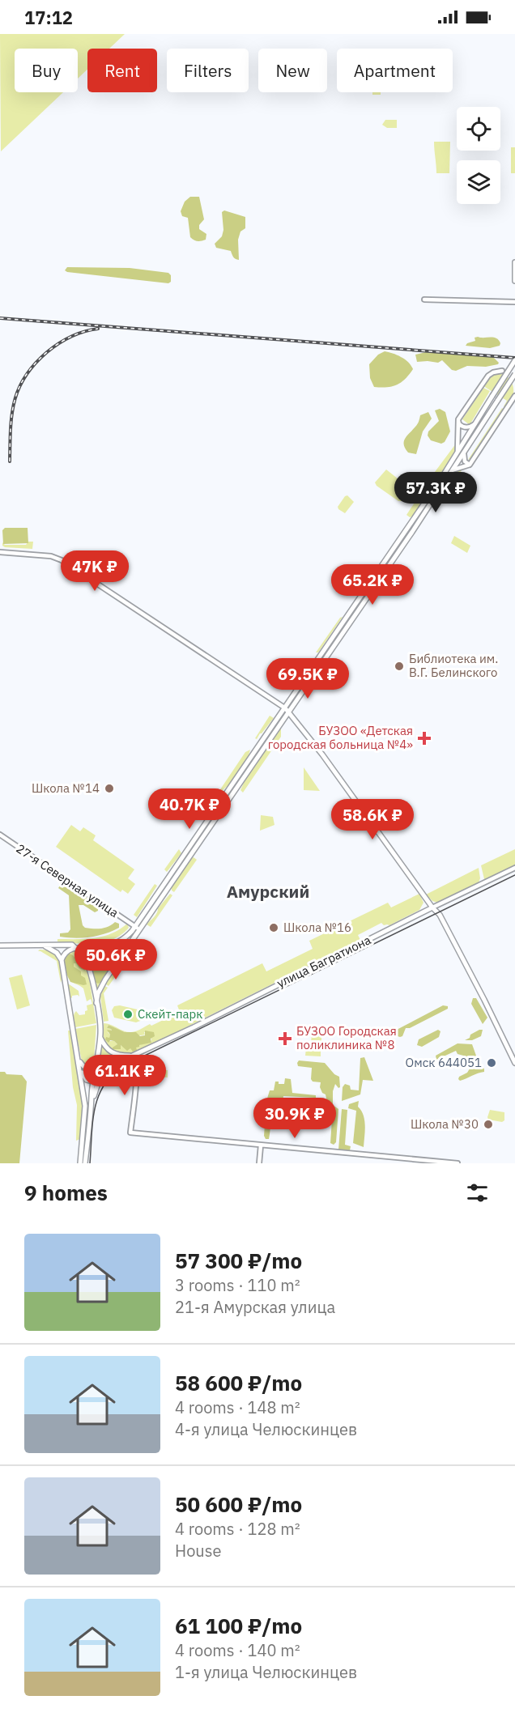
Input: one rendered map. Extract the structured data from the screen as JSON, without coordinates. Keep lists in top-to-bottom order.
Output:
{
  "streets": {
    "main road": ["улица Багратиона"],
    "street": ["27-я Северная улица"]
  },
  "districts": ["Амурский"],
  "places": {
    "other": [
      "Библиотека им. В.Г. Белинского",
      "Школа №14",
      "Школа №16",
      "Скейт-парк",
      "Омск 644051",
      "Школа №30"
    ],
    "health": ["БУЗОО «Детская городская больница №4»", "БУЗОО Городская поликлиника №8"]
  },
  "page": {
    "status": "17:12",
    "chip": [
      "Buy",
      "Rent",
      "Filters",
      "New",
      "Apartment"
    ],
    "price": [
      "57.3K ₽",
      "47K ₽",
      "65.2K ₽",
      "69.5K ₽",
      "40.7K ₽",
      "58.6K ₽",
      "50.6K ₽",
      "61.1K ₽",
      "30.9K ₽"
    ],
    "heading": "9 homes",
    "list": [
      {
        "name": "57 300 ₽/mo",
        "note": "3 rooms · 110 m² · 21-я Амурская улица"
      },
      {
        "name": "58 600 ₽/mo",
        "note": "4 rooms · 148 m² · 4-я улица Челюскинцев"
      },
      {
        "name": "50 600 ₽/mo",
        "note": "4 rooms · 128 m² · House"
      },
      {
        "name": "61 100 ₽/mo",
        "note": "4 rooms · 140 m² · 1-я улица Челюскинцев"
      }
    ]
  }
}
